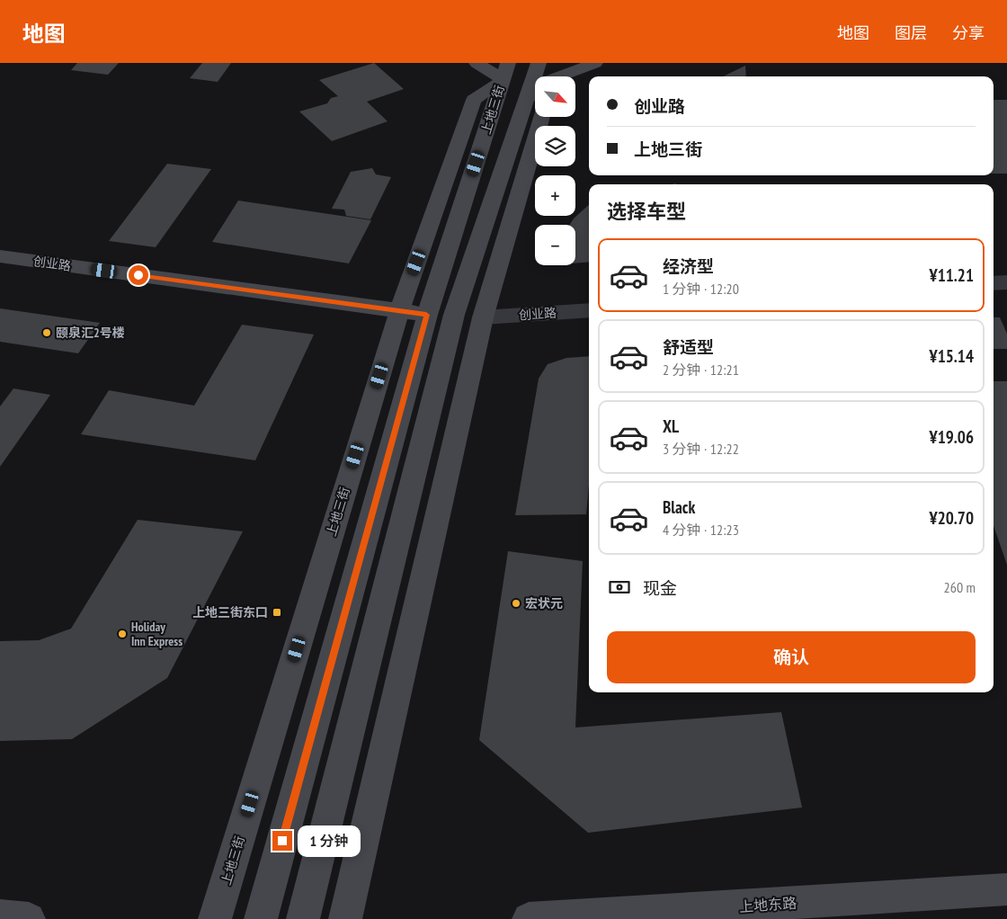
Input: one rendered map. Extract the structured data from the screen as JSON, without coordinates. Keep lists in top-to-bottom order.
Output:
{
  "streets": {
    "main road": ["上地三街", "创业路", "上地东路"]
  },
  "crossings": [
    ["上地三街", "创业路"]
  ],
  "places": {
    "other": ["颐泉汇2号楼", "宏状元", "Holiday Inn Express"],
    "transit": ["上地三街东口"]
  },
  "north": "bottom right",
  "page": {
    "header": "地图",
    "nav": ["地图", "图层", "分享"],
    "map_buttons": ["+", "−"],
    "banner": ["创业路", "上地三街"],
    "heading": "选择车型",
    "list": [
      {
        "name": "经济型",
        "note": "1 分钟 · 12:20",
        "value": "¥11.21"
      },
      {
        "name": "舒适型",
        "note": "2 分钟 · 12:21",
        "value": "¥15.14"
      },
      {
        "name": "XL",
        "note": "3 分钟 · 12:22",
        "value": "¥19.06"
      },
      {
        "name": "Black",
        "note": "4 分钟 · 12:23",
        "value": "¥20.70"
      }
    ],
    "pay": ["现金", "260 m"],
    "buttons": "确认",
    "bubble": "1 分钟"
  }
}
